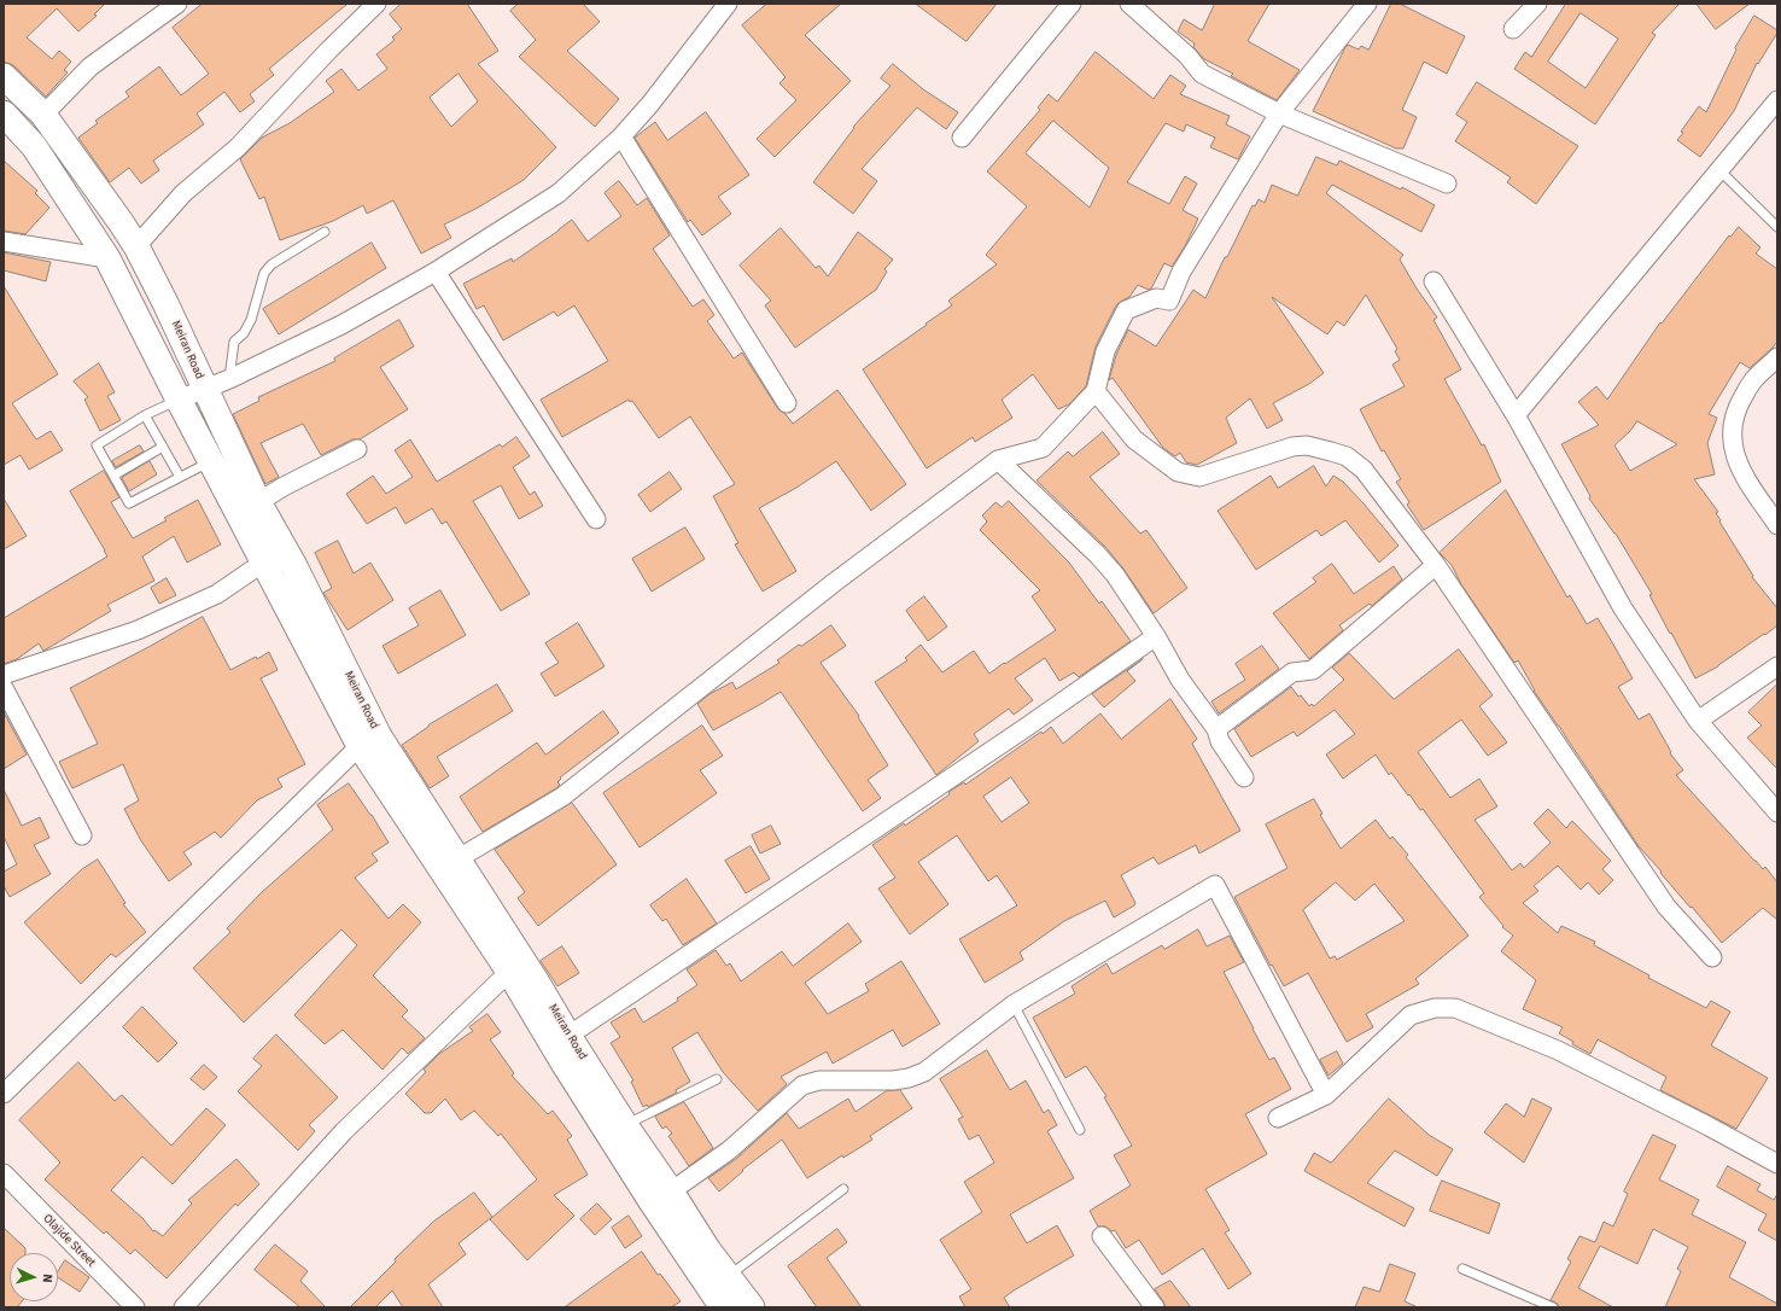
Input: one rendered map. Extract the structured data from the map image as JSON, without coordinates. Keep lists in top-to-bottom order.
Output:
{
  "streets": {
    "main road": ["Meiran Road"],
    "street": ["Olajide Street"]
  },
  "north": "right"
}
